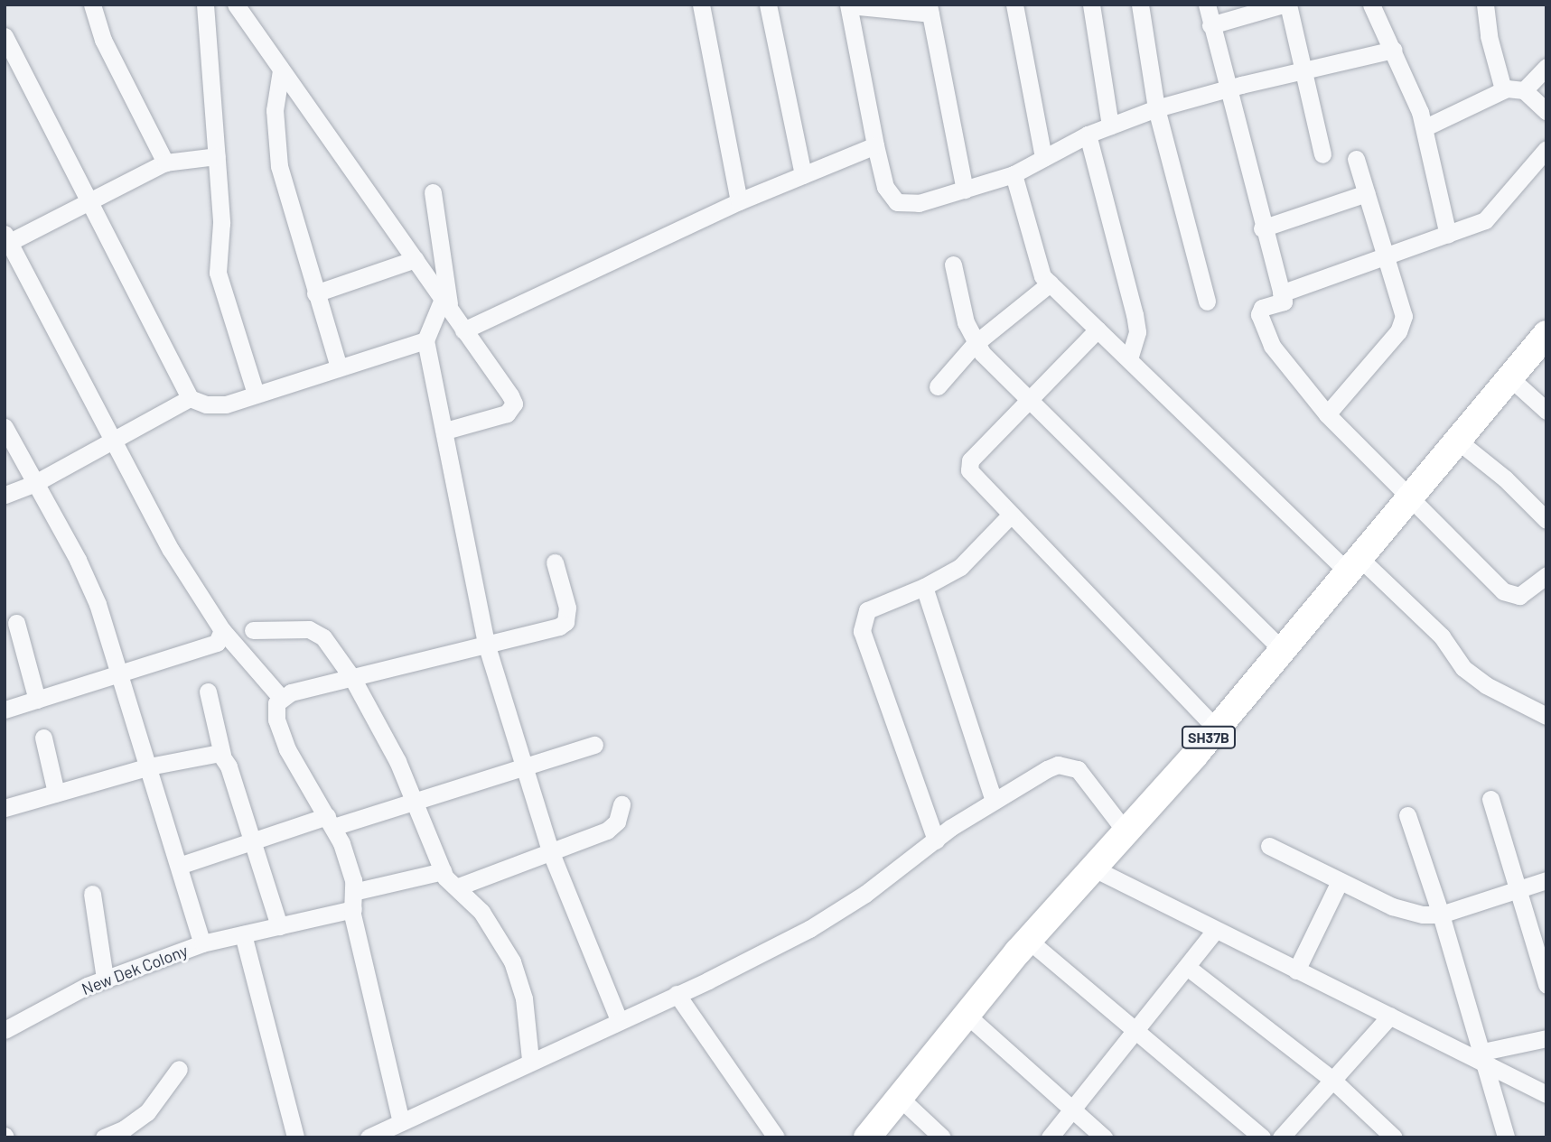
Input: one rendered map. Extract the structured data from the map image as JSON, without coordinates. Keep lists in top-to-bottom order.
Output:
{
  "streets": {
    "main road": ["SH37B"],
    "street": ["New Dek Colony"]
  }
}
